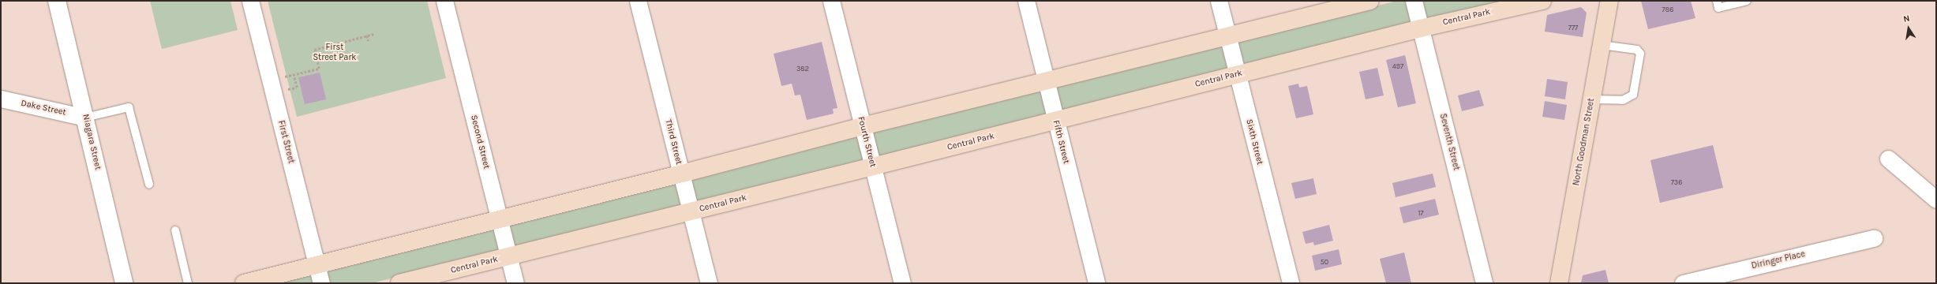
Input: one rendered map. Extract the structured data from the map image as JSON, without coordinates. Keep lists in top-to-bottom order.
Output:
{
  "streets": {
    "main road": ["Central Park", "North Goodman Street"],
    "street": [
      "Dake Street",
      "Niagara Street",
      "First Street",
      "Second Street",
      "Third Street",
      "Fourth Street",
      "Fifth Street",
      "Sixth Street",
      "Seventh Street",
      "Diringer Place"
    ]
  },
  "crossings": [
    ["Central Park", "Second Street"],
    ["Central Park", "Third Street"],
    ["Central Park", "Fourth Street"],
    ["Central Park", "Fifth Street"],
    ["Central Park", "Sixth Street"],
    ["Central Park", "Seventh Street"],
    ["Dake Street", "Niagara Street"]
  ],
  "parks": ["First Street Park"],
  "house_numbers": [
    "786",
    "777",
    "497",
    "382",
    "736",
    "17",
    "50"
  ],
  "north": "top"
}
